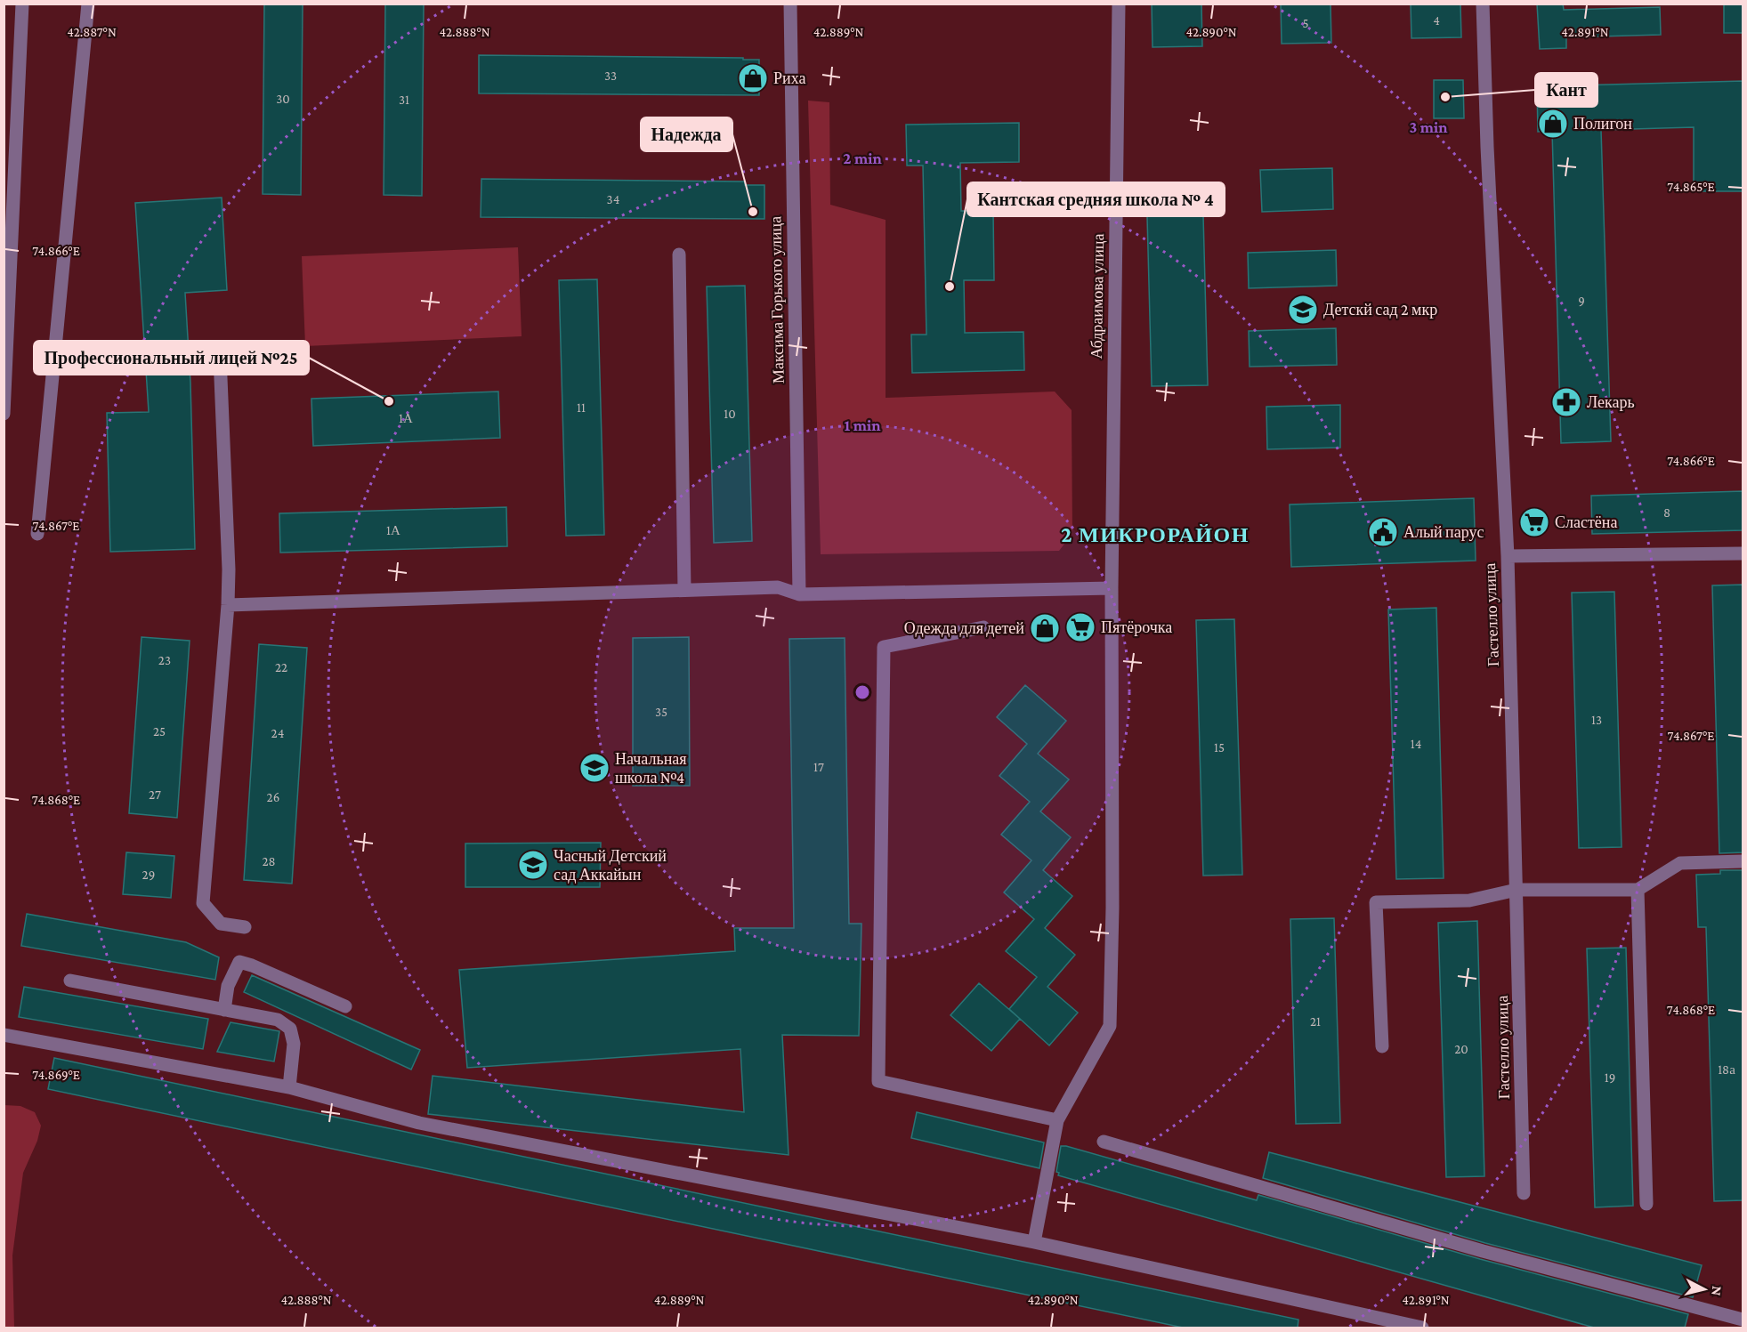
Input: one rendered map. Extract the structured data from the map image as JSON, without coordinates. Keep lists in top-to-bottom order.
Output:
{
  "streets": {
    "street": ["Абдраимова улица", "Максима Горького улица", "Гастелло улица"]
  },
  "districts": ["2 МИКРОРАЙОН"],
  "places": {
    "shop": ["Риха", "Полигон", "Одежда для детей"],
    "other": [
      "Кант",
      "Надежда",
      "Кантская средняя школа № 4",
      "Профессиональный лицей №25"
    ],
    "school or university": ["Детскй сад 2 мкр", "Начальная школа №4", "Часный Детский сад Аккайын"],
    "pharmacy": ["Лекарь"],
    "supermarket": ["Сластёна", "Пятёрочка"],
    "public building": ["Алый парус"]
  },
  "house_numbers": [
    "4",
    "5",
    "33",
    "30",
    "31",
    "34",
    "9",
    "11",
    "10",
    "1А",
    "8",
    "1А",
    "23",
    "22",
    "35",
    "13",
    "25",
    "24",
    "14",
    "15",
    "17",
    "27",
    "26",
    "28",
    "29",
    "21",
    "20",
    "18а",
    "19"
  ],
  "north": "right",
  "coordinates": [
    "42.887°N",
    "42.888°N",
    "42.889°N",
    "42.890°N",
    "42.891°N",
    "74.865°E",
    "74.866°E",
    "74.867°E",
    "74.868°E",
    "74.869°E"
  ],
  "rings": ["3 min", "2 min", "1 min"]
}
